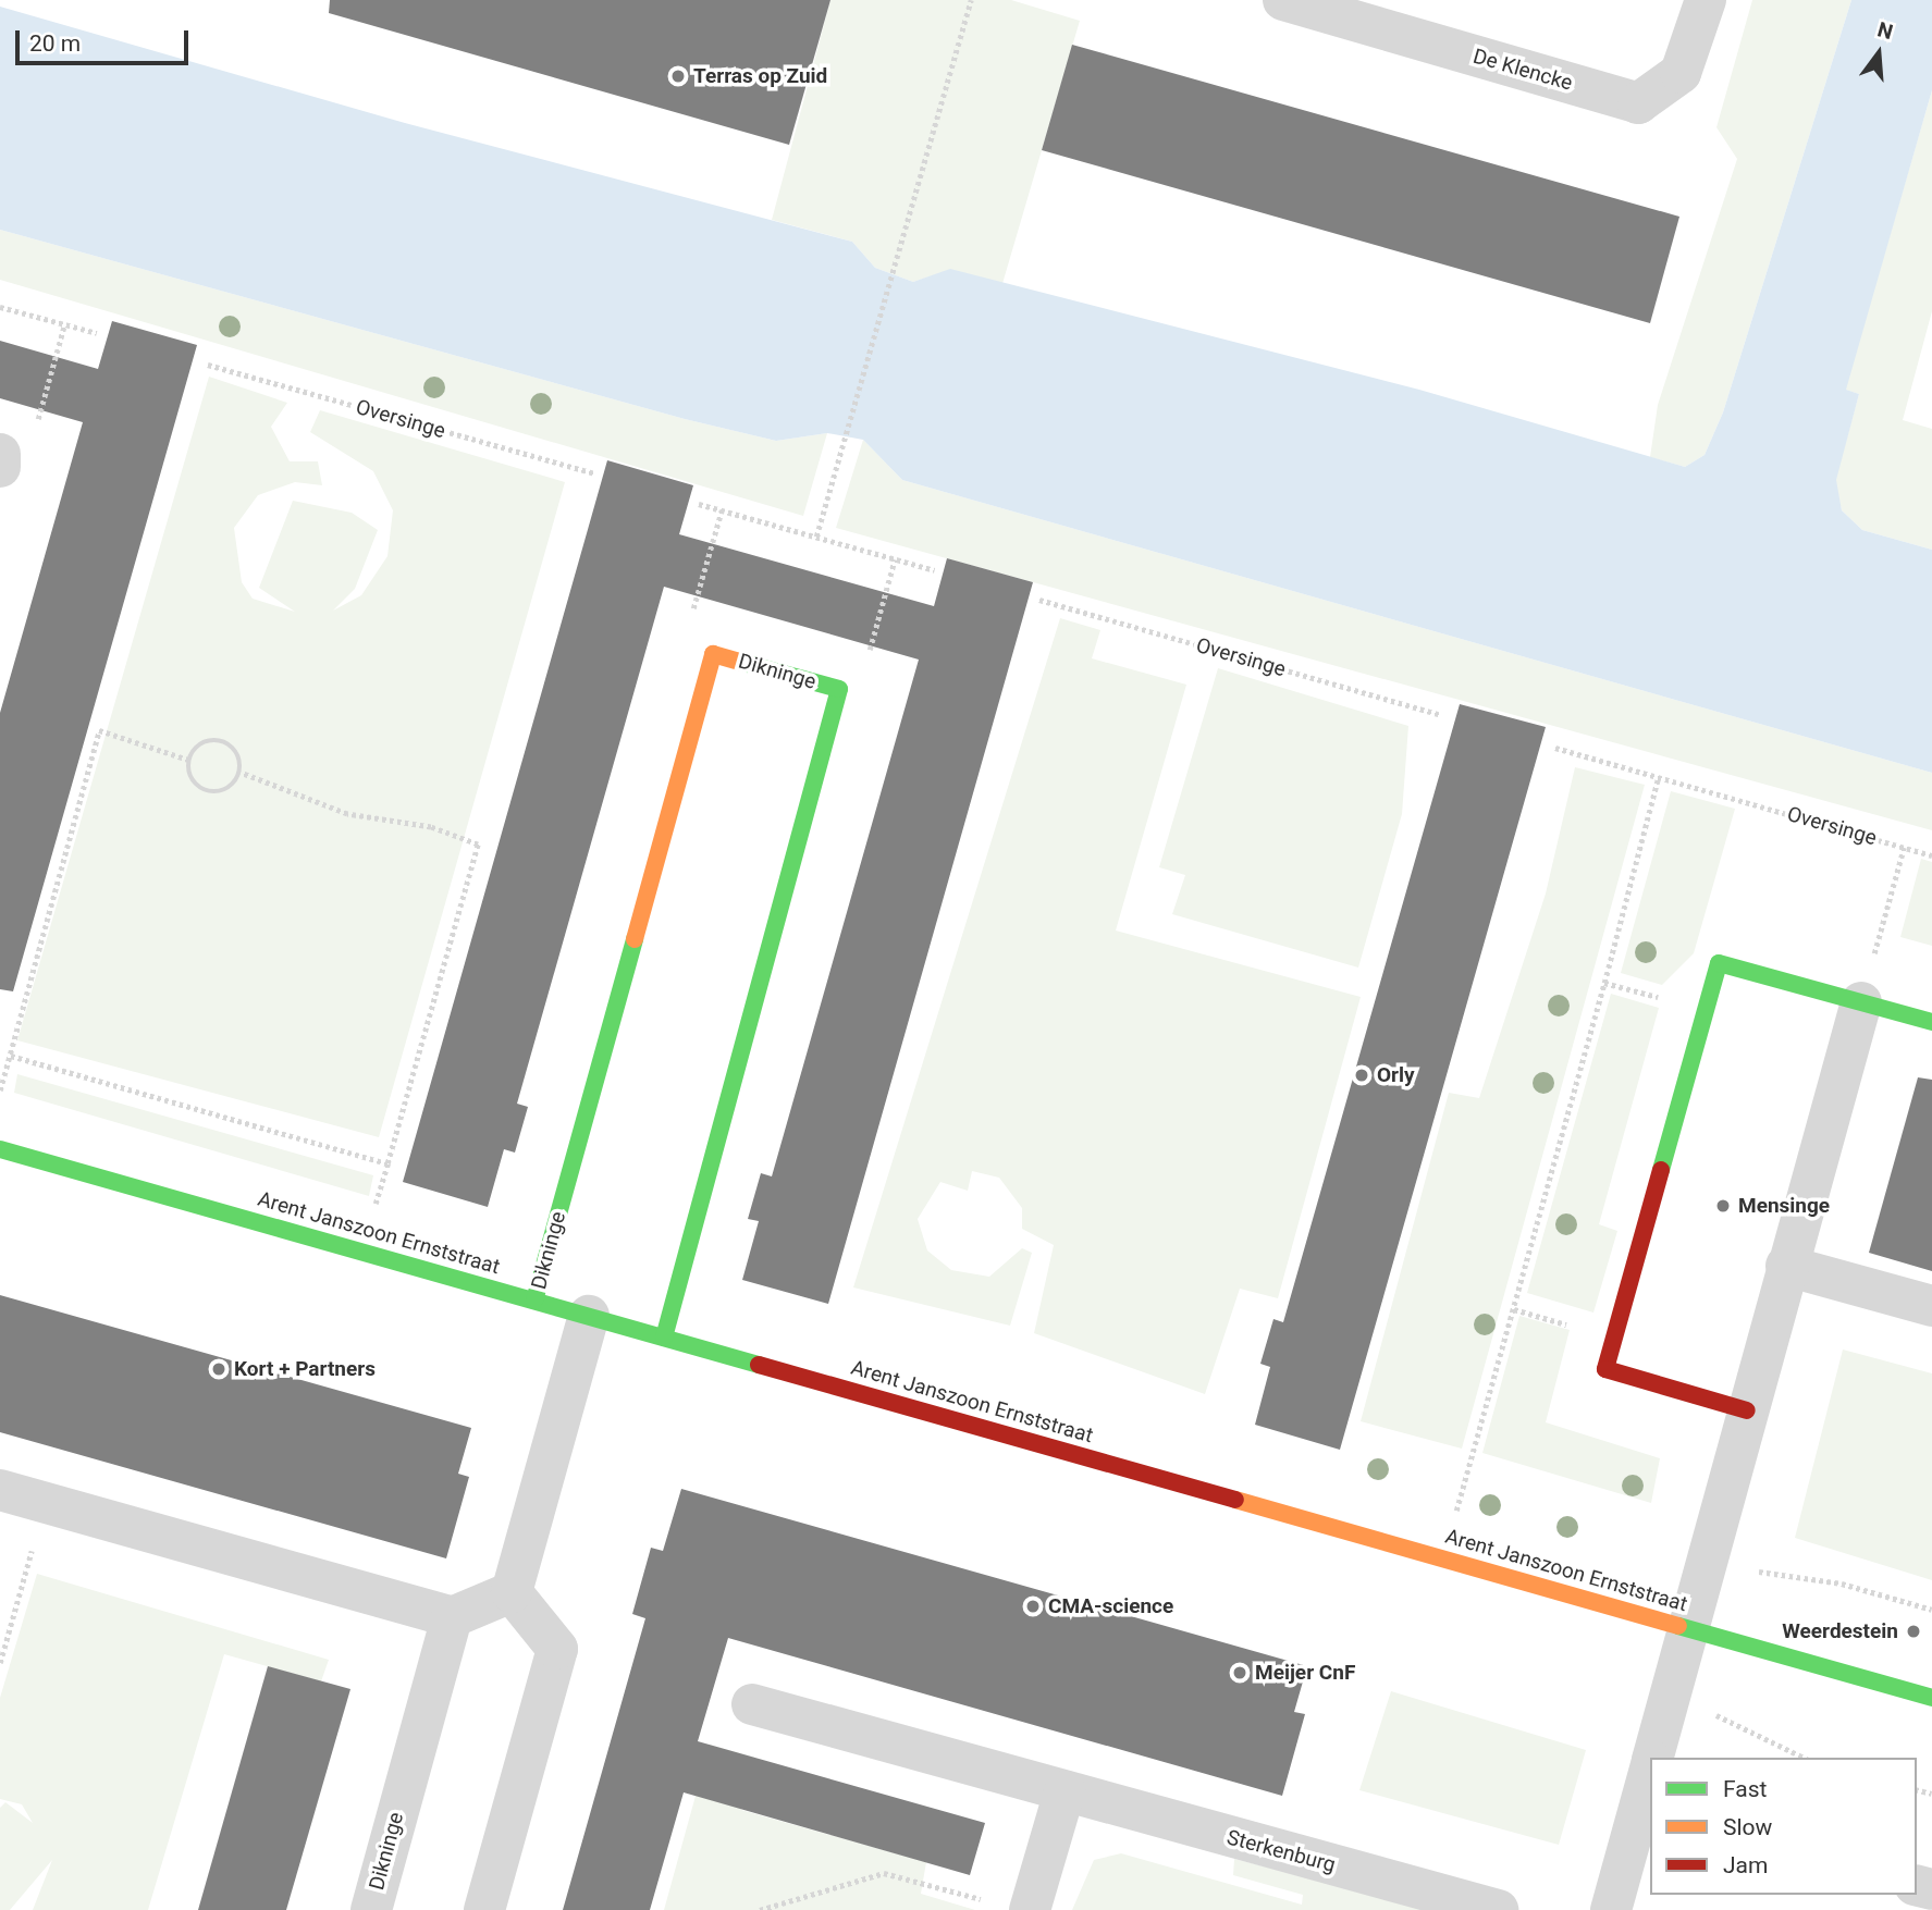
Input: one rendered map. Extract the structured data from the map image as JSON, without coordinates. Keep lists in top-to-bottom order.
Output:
{
  "streets": {
    "street": [
      "De Klencke",
      "Dikninge",
      "Arent Janszoon Ernststraat",
      "Sterkenburg"
    ],
    "path": ["Oversinge"]
  },
  "crossings": [
    ["Dikninge", "Arent Janszoon Ernststraat"]
  ],
  "places": [
    "Terras op Zuid",
    "Orly",
    "Mensinge",
    "Kort + Partners",
    "CMA-science",
    "Weerdestein",
    "Meijer CnF"
  ],
  "legend": ["Fast", "Slow", "Jam"],
  "scale_bar": "20 m",
  "north": "top"
}
